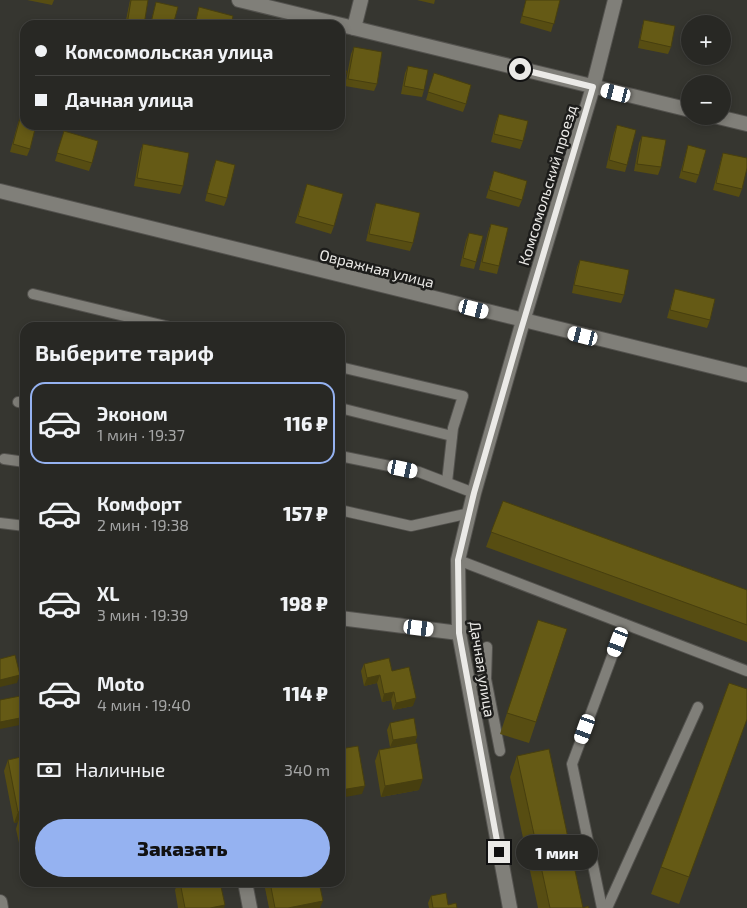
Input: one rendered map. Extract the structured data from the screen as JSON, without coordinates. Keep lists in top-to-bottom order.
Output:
{
  "streets": {
    "street": ["Комсомольский проезд", "Овражная улица", "Дачная улица"]
  },
  "crossings": [
    ["Комсомольский проезд", "Овражная улица"],
    ["Комсомольский проезд", "Дачная улица"],
    ["Овражная улица", "Дачная улица"]
  ],
  "page": {
    "map_buttons": ["+", "−"],
    "banner": ["Комсомольская улица", "Дачная улица"],
    "heading": "Выберите тариф",
    "list": [
      {
        "name": "Эконом",
        "note": "1 мин · 19:37",
        "value": "116 ₽"
      },
      {
        "name": "Комфорт",
        "note": "2 мин · 19:38",
        "value": "157 ₽"
      },
      {
        "name": "XL",
        "note": "3 мин · 19:39",
        "value": "198 ₽"
      },
      {
        "name": "Moto",
        "note": "4 мин · 19:40",
        "value": "114 ₽"
      }
    ],
    "pay": ["Наличные", "340 m"],
    "buttons": "Заказать",
    "bubble": "1 мин"
  }
}
